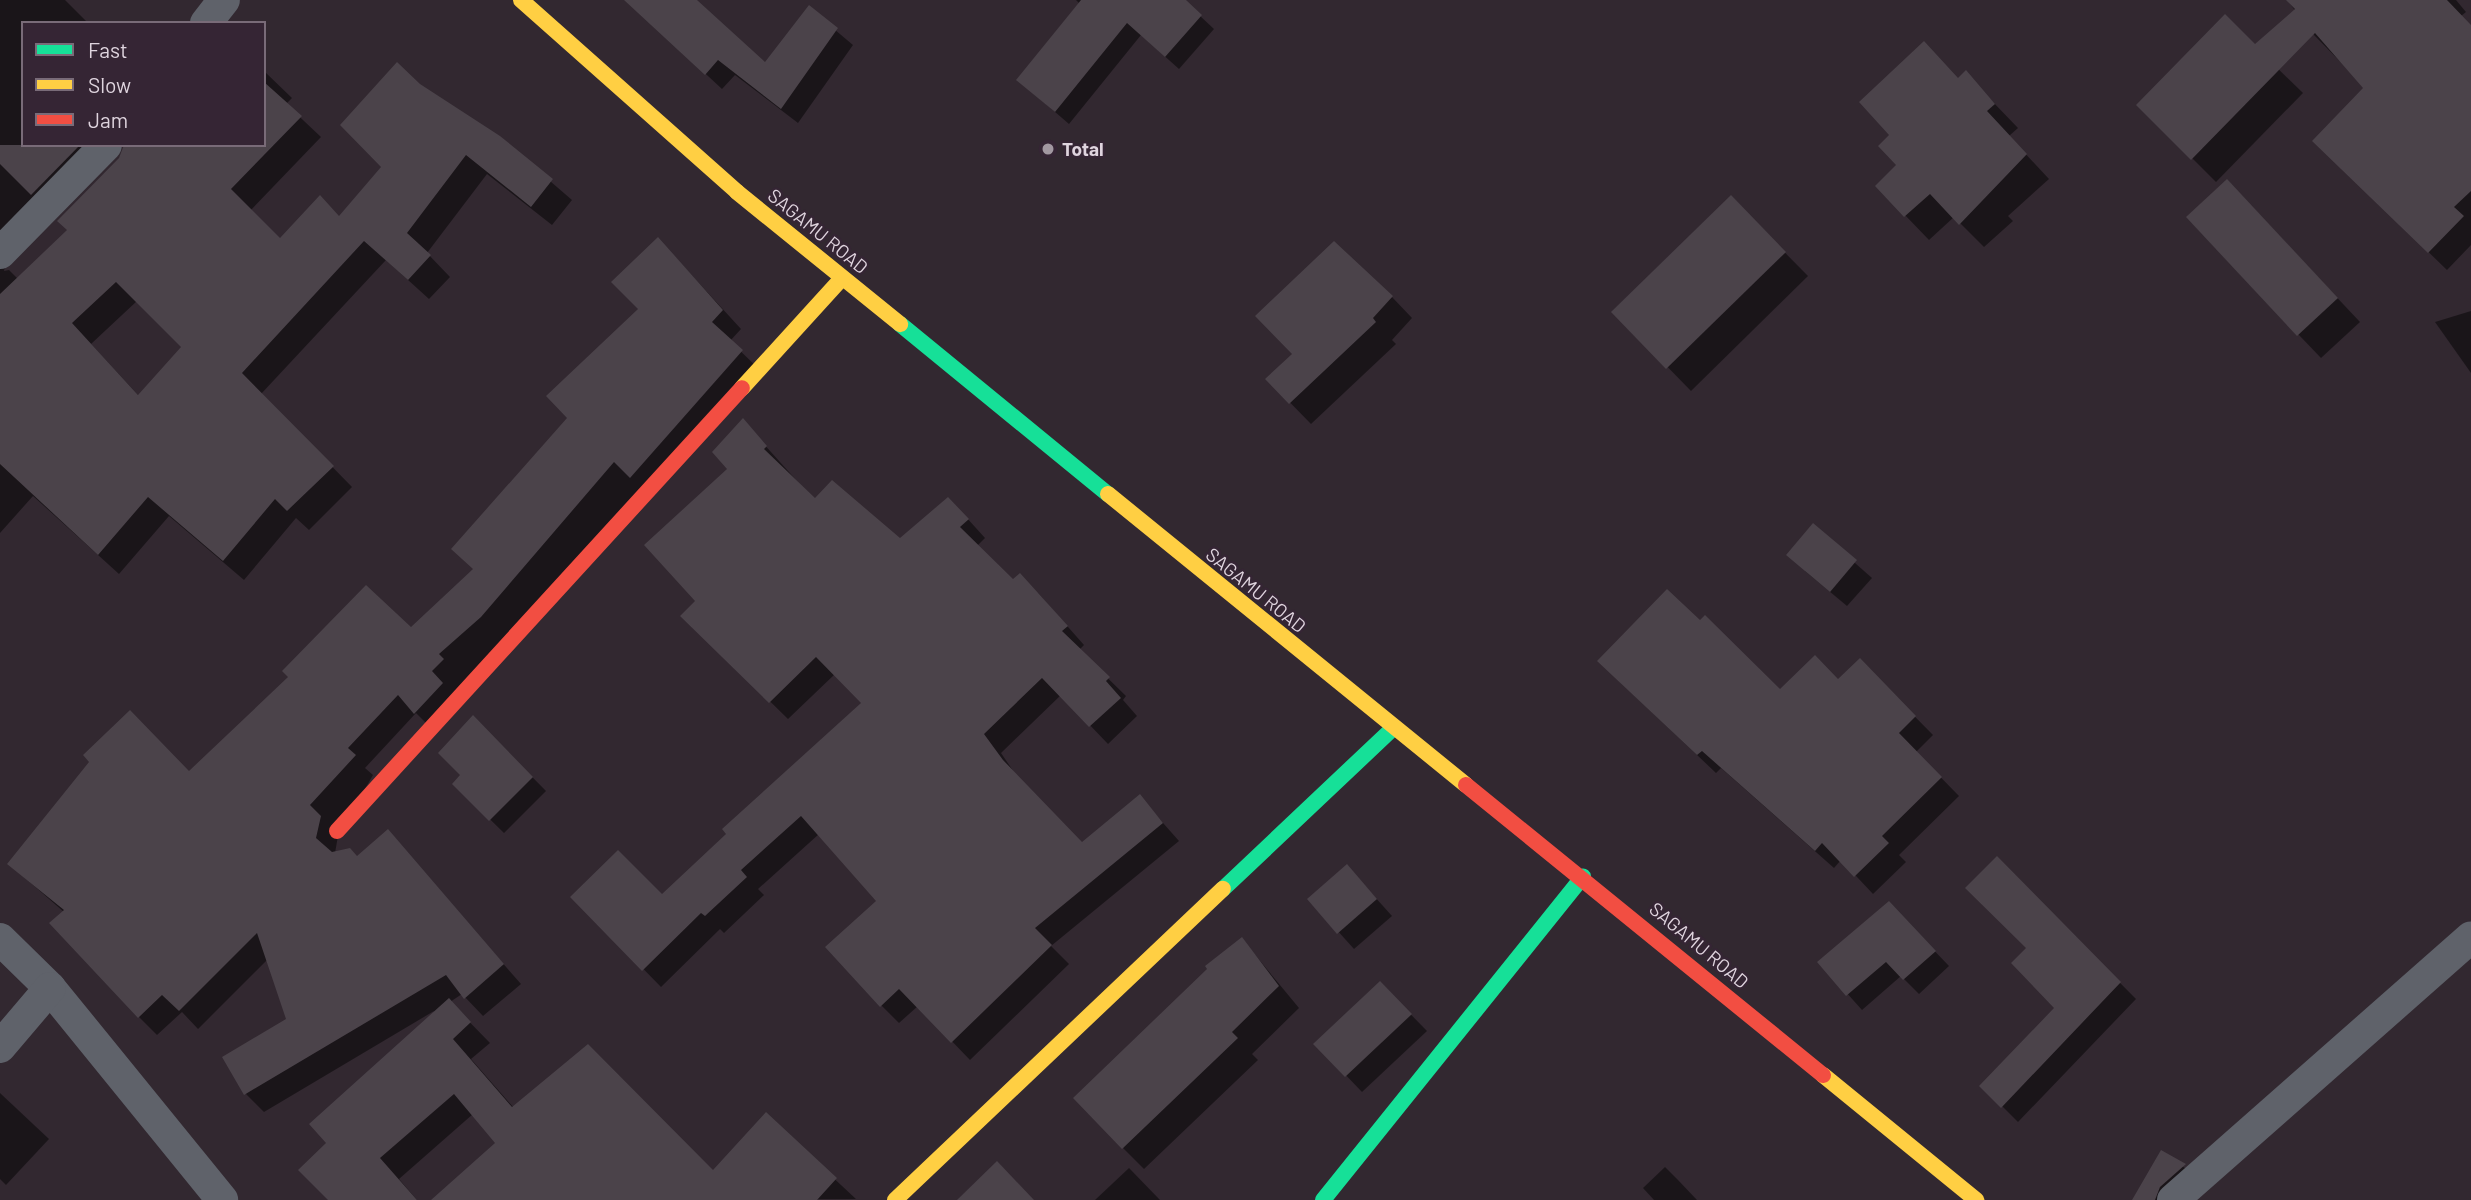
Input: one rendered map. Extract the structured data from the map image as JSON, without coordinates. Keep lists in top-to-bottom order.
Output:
{
  "streets": {
    "main road": ["SAGAMU ROAD"]
  },
  "places": ["Total"],
  "legend": ["Fast", "Slow", "Jam"]
}
